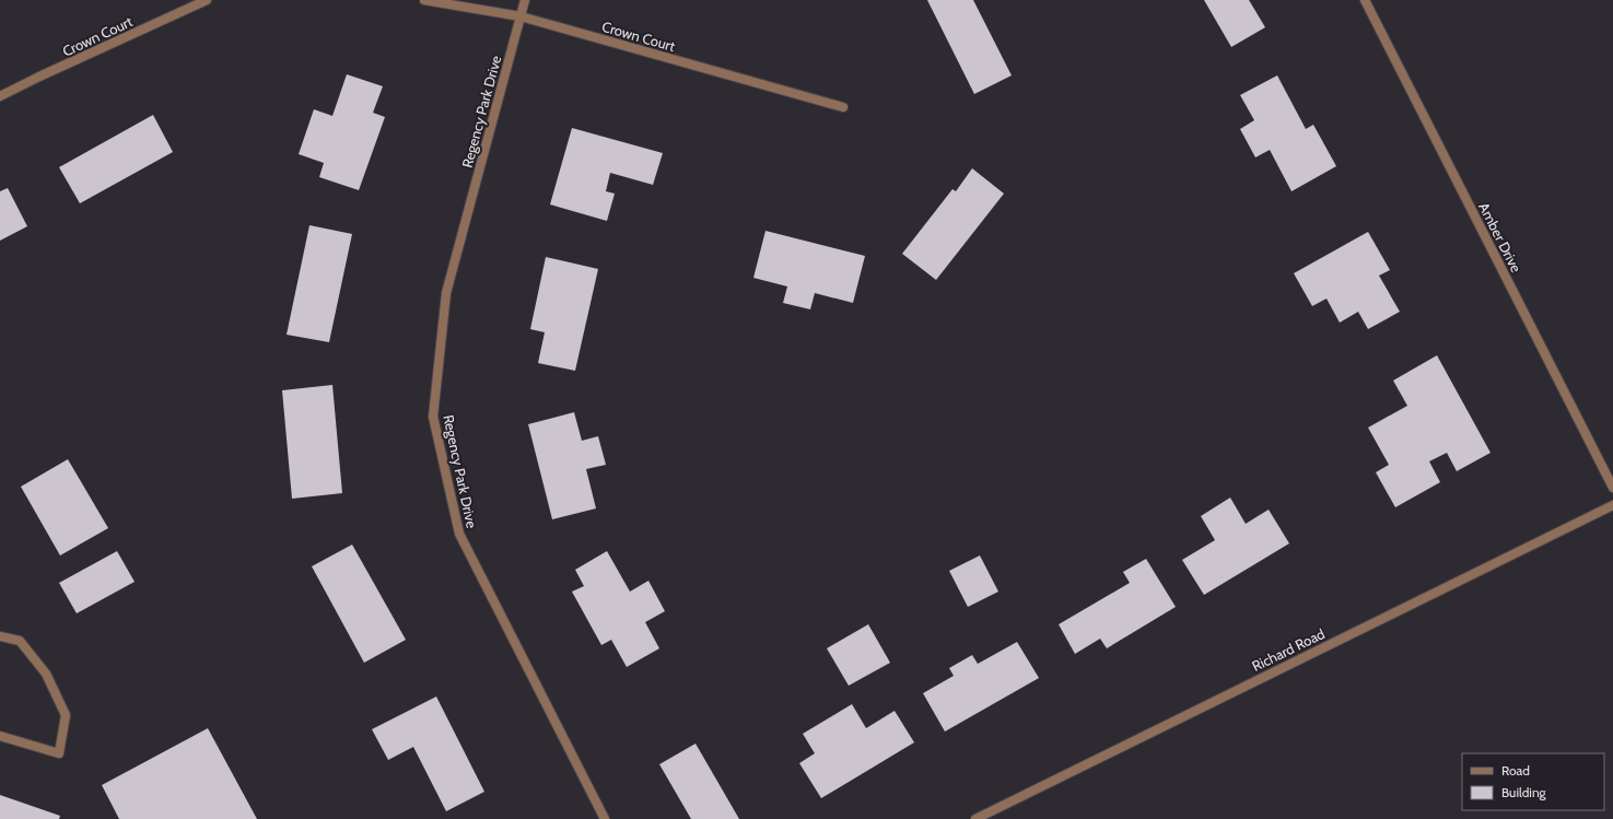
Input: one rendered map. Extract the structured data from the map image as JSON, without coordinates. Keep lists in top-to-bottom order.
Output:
{
  "streets": {
    "street": [
      "Crown Court",
      "Regency Park Drive",
      "Amber Drive",
      "Richard Road"
    ]
  },
  "crossings": [
    ["Crown Court", "Regency Park Drive"]
  ],
  "legend": ["Road", "Building"]
}
